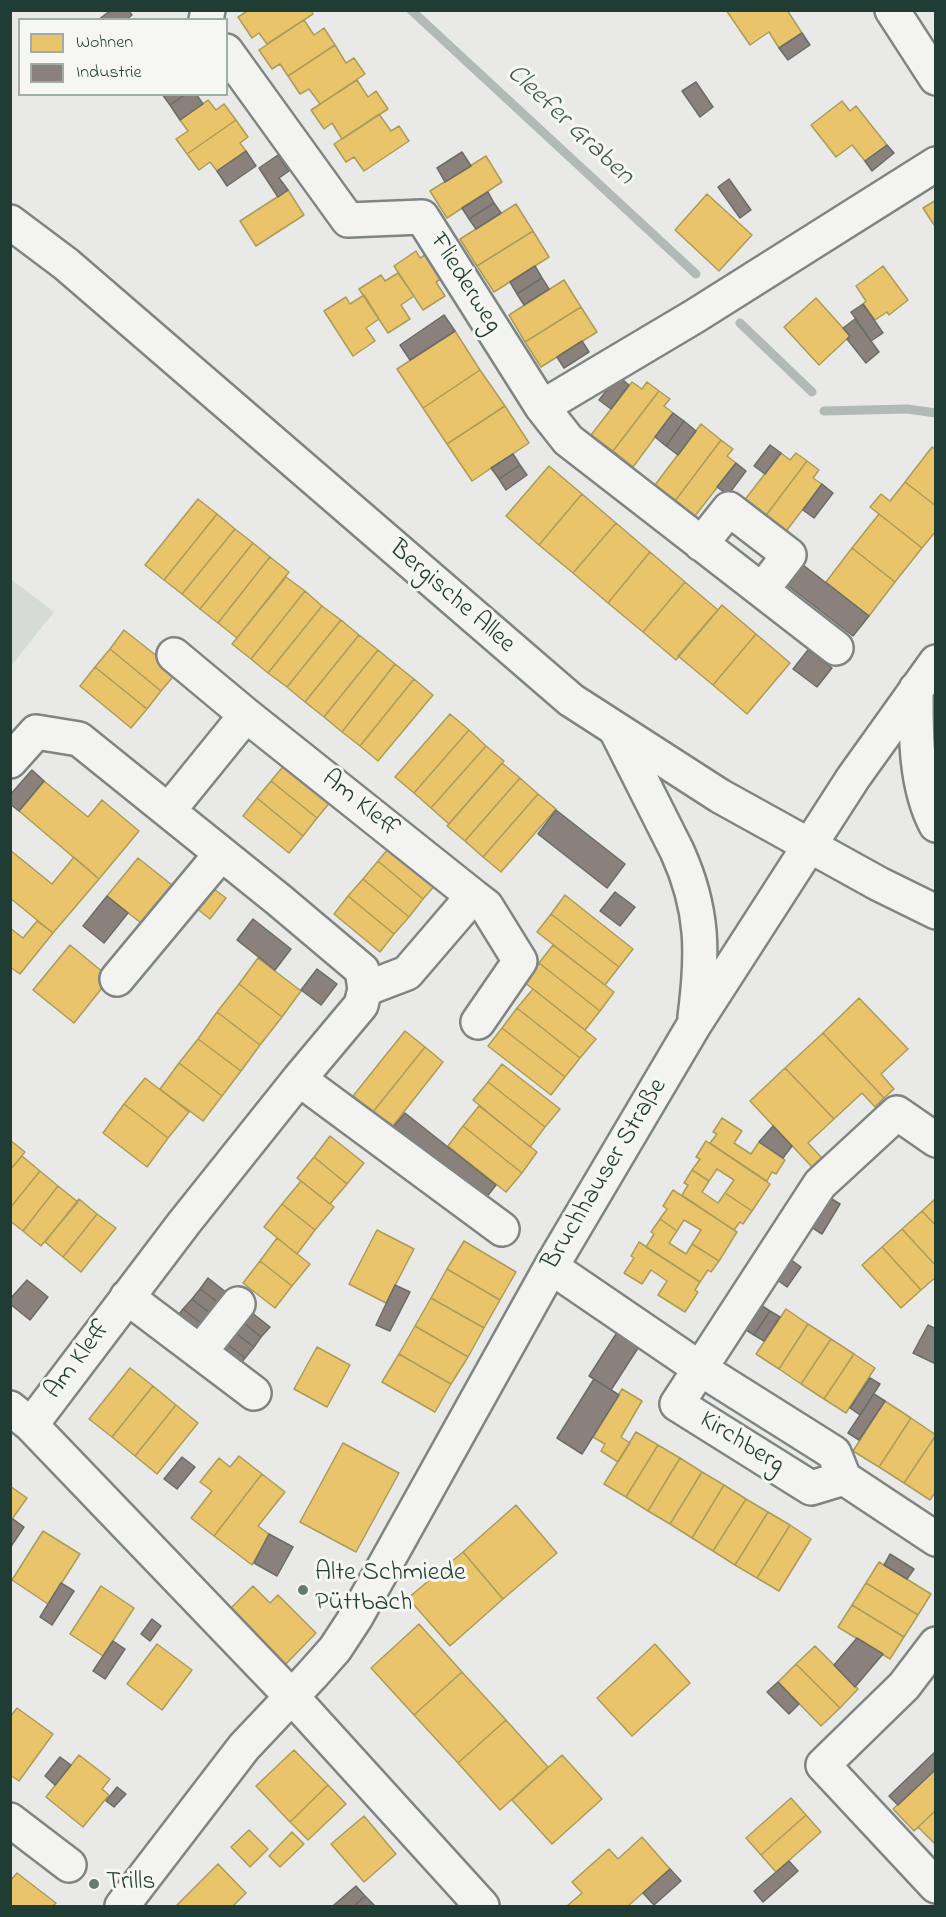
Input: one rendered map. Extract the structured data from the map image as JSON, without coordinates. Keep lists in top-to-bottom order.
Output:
{
  "streets": {
    "street": [
      "Fliederweg",
      "Bergische Allee",
      "Am Kleff",
      "Bruchhauser Straße",
      "Kirchberg"
    ]
  },
  "crossings": [
    ["Bergische Allee", "Bruchhauser Straße"],
    ["Bruchhauser Straße", "Kirchberg"]
  ],
  "water": ["Cleefer Graben"],
  "places": ["Alte Schmiede Püttbach", "Trills"],
  "legend": ["Wohnen", "Industrie"]
}
